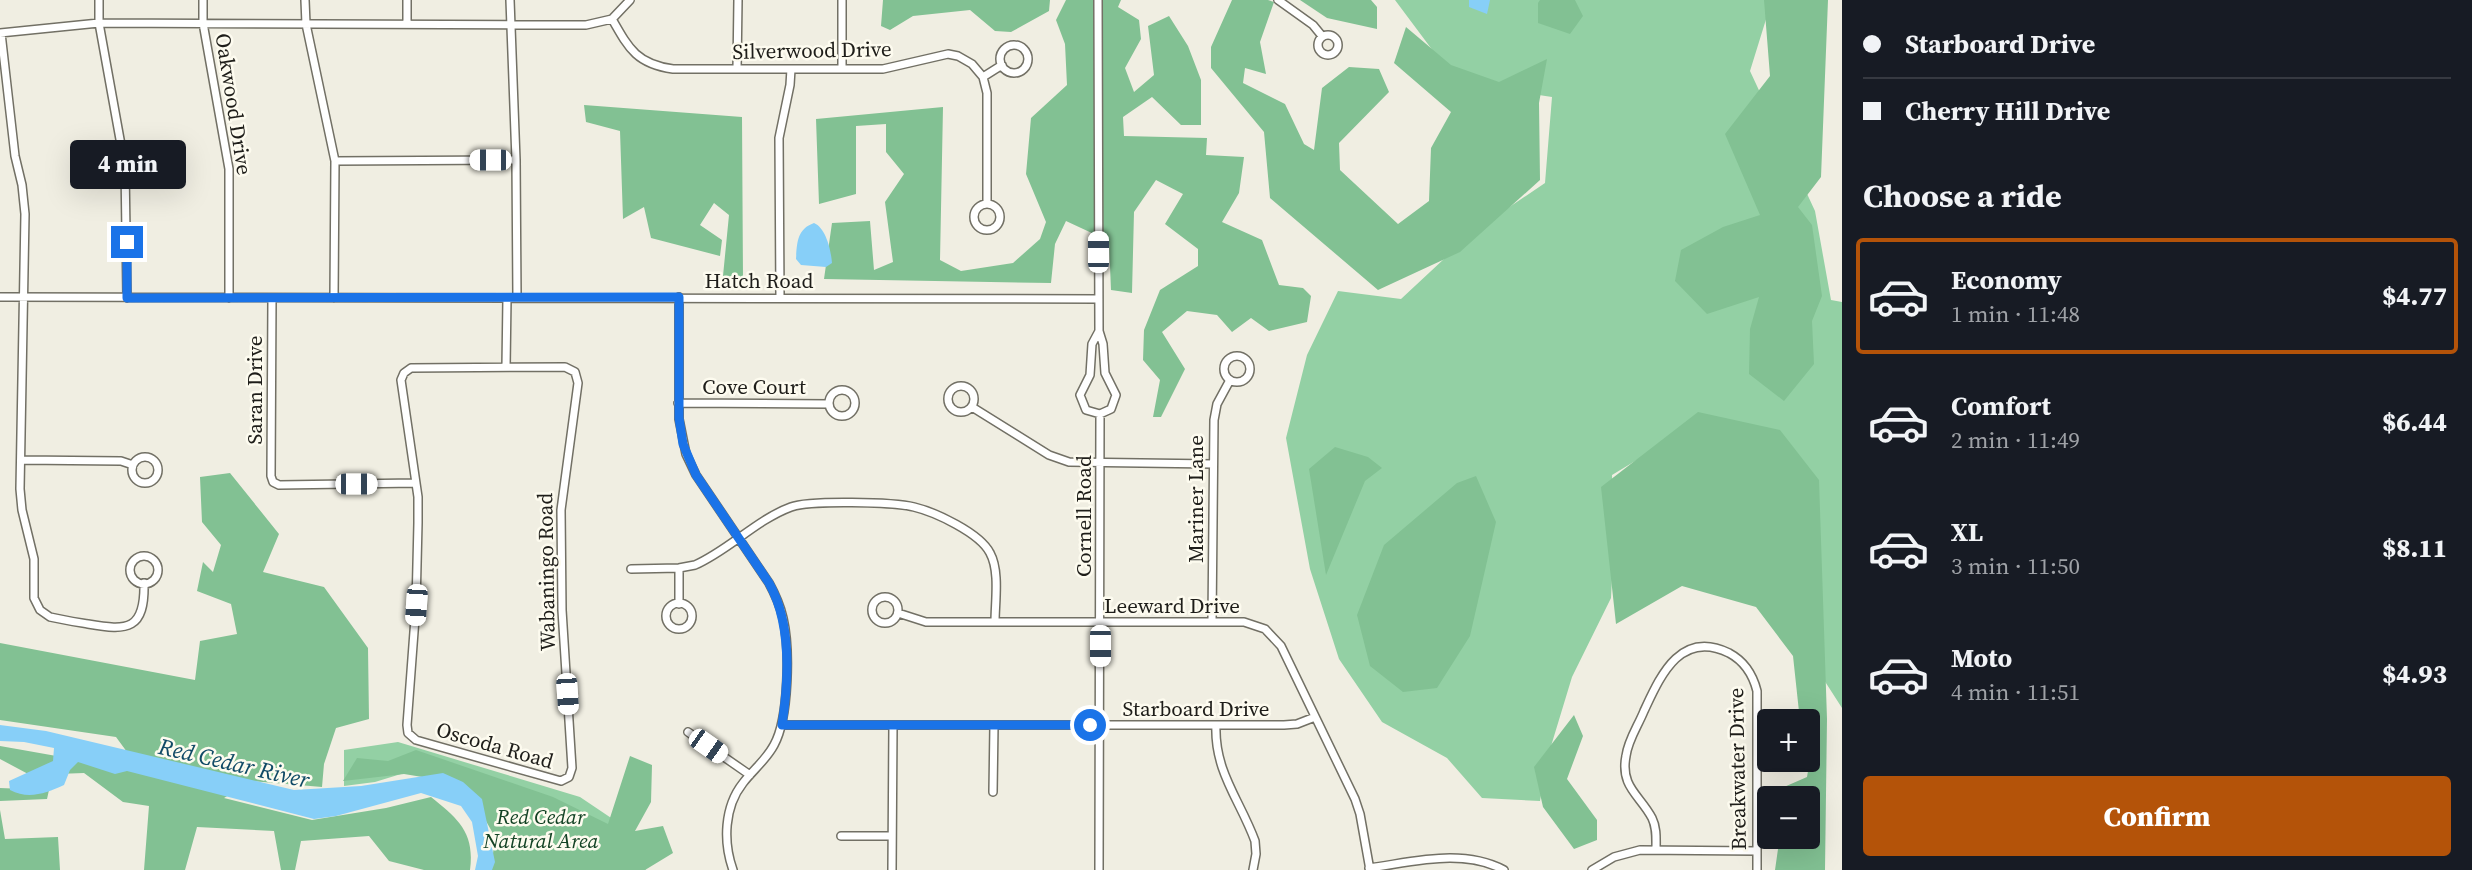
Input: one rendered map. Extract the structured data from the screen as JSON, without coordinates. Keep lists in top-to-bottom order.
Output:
{
  "streets": {
    "street": [
      "Silverwood Drive",
      "Oakwood Drive",
      "Hatch Road",
      "Cove Court",
      "Saran Drive",
      "Mariner Lane",
      "Cornell Road",
      "Wabaningo Road",
      "Leeward Drive",
      "Starboard Drive",
      "Oscoda Road",
      "Breakwater Drive"
    ]
  },
  "crossings": [
    ["Oakwood Drive", "Hatch Road"],
    ["Hatch Road", "Saran Drive"],
    ["Hatch Road", "Cornell Road"],
    ["Saran Drive", "Oscoda Road"],
    ["Mariner Lane", "Leeward Drive"],
    ["Cornell Road", "Leeward Drive"],
    ["Cornell Road", "Starboard Drive"],
    ["Wabaningo Road", "Oscoda Road"],
    ["Leeward Drive", "Starboard Drive"]
  ],
  "water": ["Red Cedar River"],
  "parks": ["Red Cedar Natural Area"],
  "page": {
    "banner": ["Starboard Drive", "Cherry Hill Drive"],
    "bubble": "4 min",
    "heading": "Choose a ride",
    "list": [
      {
        "name": "Economy",
        "note": "1 min · 11:48",
        "value": "$4.77"
      },
      {
        "name": "Comfort",
        "note": "2 min · 11:49",
        "value": "$6.44"
      },
      {
        "name": "XL",
        "note": "3 min · 11:50",
        "value": "$8.11"
      },
      {
        "name": "Moto",
        "note": "4 min · 11:51",
        "value": "$4.93"
      }
    ],
    "map_buttons": ["+", "−"],
    "buttons": "Confirm"
  }
}
